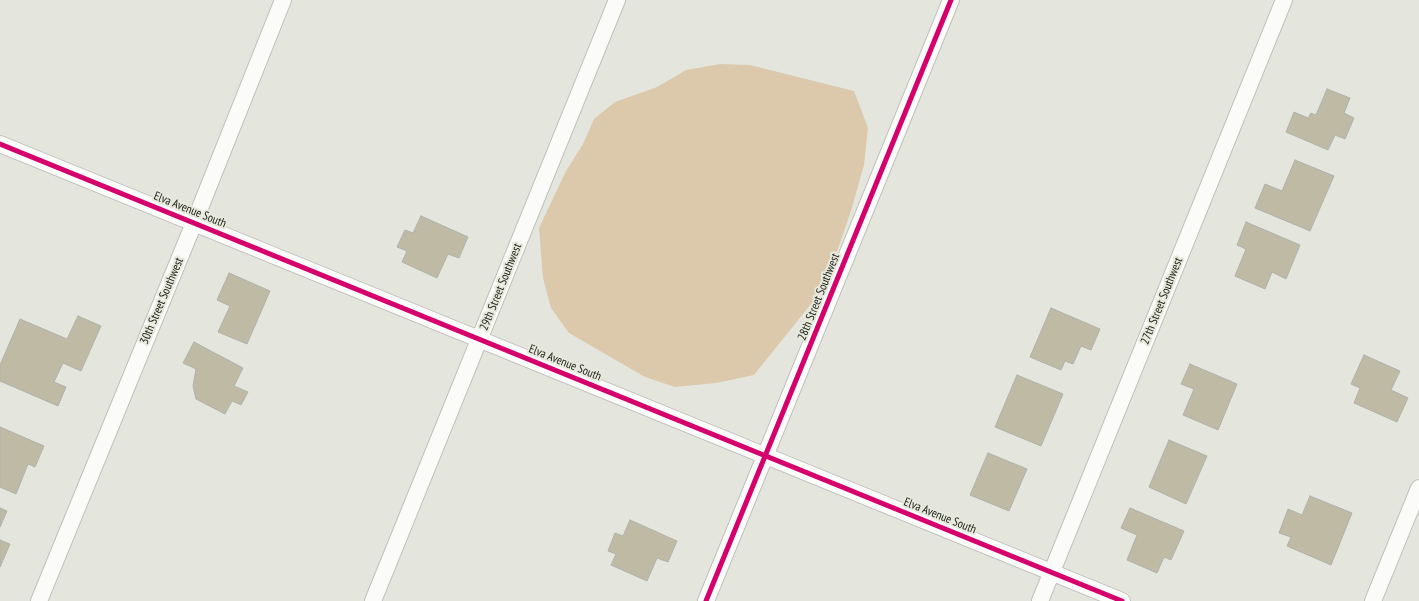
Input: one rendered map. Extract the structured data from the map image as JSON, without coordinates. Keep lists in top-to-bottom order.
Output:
{
  "streets": {
    "street": [
      "Elva Avenue South",
      "29th Street Southwest",
      "28th Street Southwest",
      "30th Street Southwest",
      "27th Street Southwest"
    ]
  },
  "crossings": [
    ["Elva Avenue South", "29th Street Southwest"],
    ["Elva Avenue South", "28th Street Southwest"],
    ["Elva Avenue South", "30th Street Southwest"],
    ["Elva Avenue South", "27th Street Southwest"]
  ]
}
